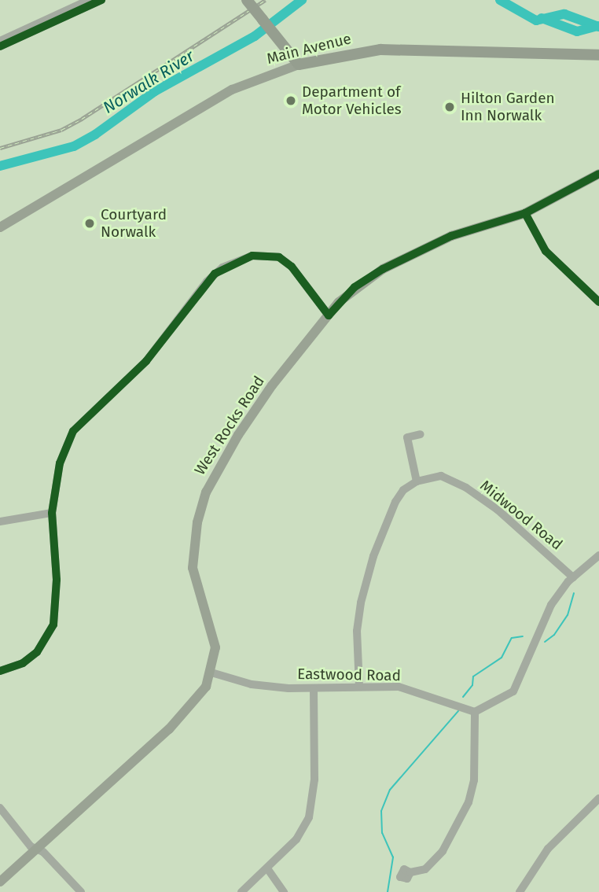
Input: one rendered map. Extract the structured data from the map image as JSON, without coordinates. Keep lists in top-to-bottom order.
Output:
{
  "streets": {
    "highway": ["Main Avenue"],
    "main road": ["West Rocks Road"],
    "street": ["Midwood Road", "Eastwood Road"]
  },
  "crossings": [
    ["West Rocks Road", "Eastwood Road"]
  ],
  "water": ["Norwalk River"],
  "places": ["Department of Motor Vehicles", "Hilton Garden Inn Norwalk", "Courtyard Norwalk"]
}
